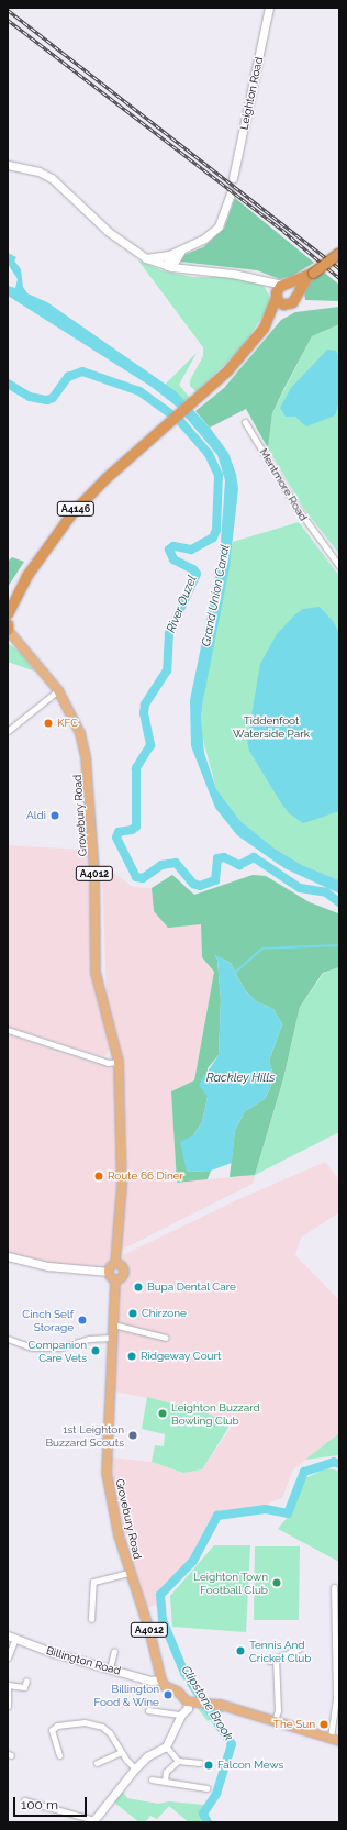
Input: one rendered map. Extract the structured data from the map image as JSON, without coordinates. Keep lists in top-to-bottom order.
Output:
{
  "streets": {
    "highway": ["A4146"],
    "main road": ["Grovebury Road", "A4012"],
    "street": ["Leighton Road", "Mentmore Road", "Billington Road"]
  },
  "crossings": [
    ["Grovebury Road", "Billington Road"]
  ],
  "water": [
    "Grand Union Canal",
    "River Ouzel",
    "Rackley Hills",
    "Clipstone Brook"
  ],
  "parks": ["Tiddenfoot Waterside Park"],
  "places": [
    "KFC",
    "Aldi",
    "Route 66 Diner",
    "Bupa Dental Care",
    "Chirzone",
    "Cinch Self Storage",
    "Companion Care Vets",
    "Ridgeway Court",
    "Leighton Buzzard Bowling Club",
    "1st Leighton Buzzard Scouts",
    "Leighton Town Football Club",
    "Tennis And Cricket Club",
    "Billington Food & Wine",
    "The Sun",
    "Falcon Mews"
  ],
  "scale_bar": "100 m"
}
